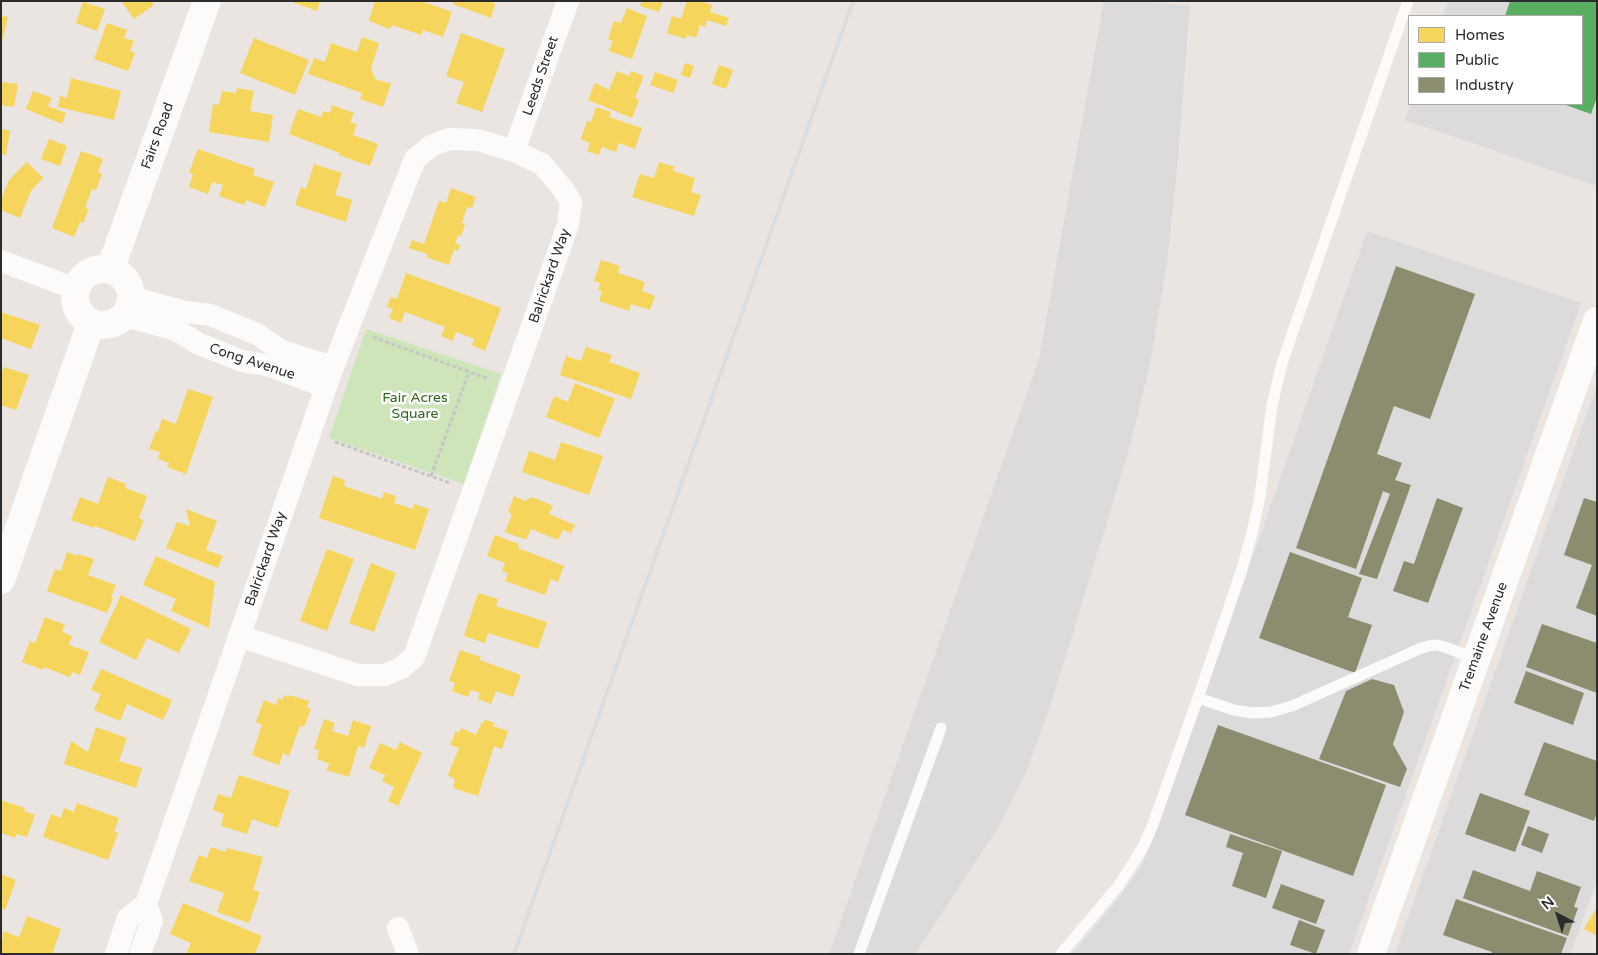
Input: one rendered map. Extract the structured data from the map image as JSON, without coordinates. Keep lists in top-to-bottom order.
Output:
{
  "streets": {
    "street": [
      "Leeds Street",
      "Fairs Road",
      "Balrickard Way",
      "Cong Avenue",
      "Tremaine Avenue"
    ]
  },
  "crossings": [
    ["Leeds Street", "Balrickard Way"],
    ["Fairs Road", "Cong Avenue"],
    ["Balrickard Way", "Cong Avenue"]
  ],
  "parks": ["Fair Acres Square"],
  "legend": ["Homes", "Public", "Industry"],
  "north": "top left"
}
